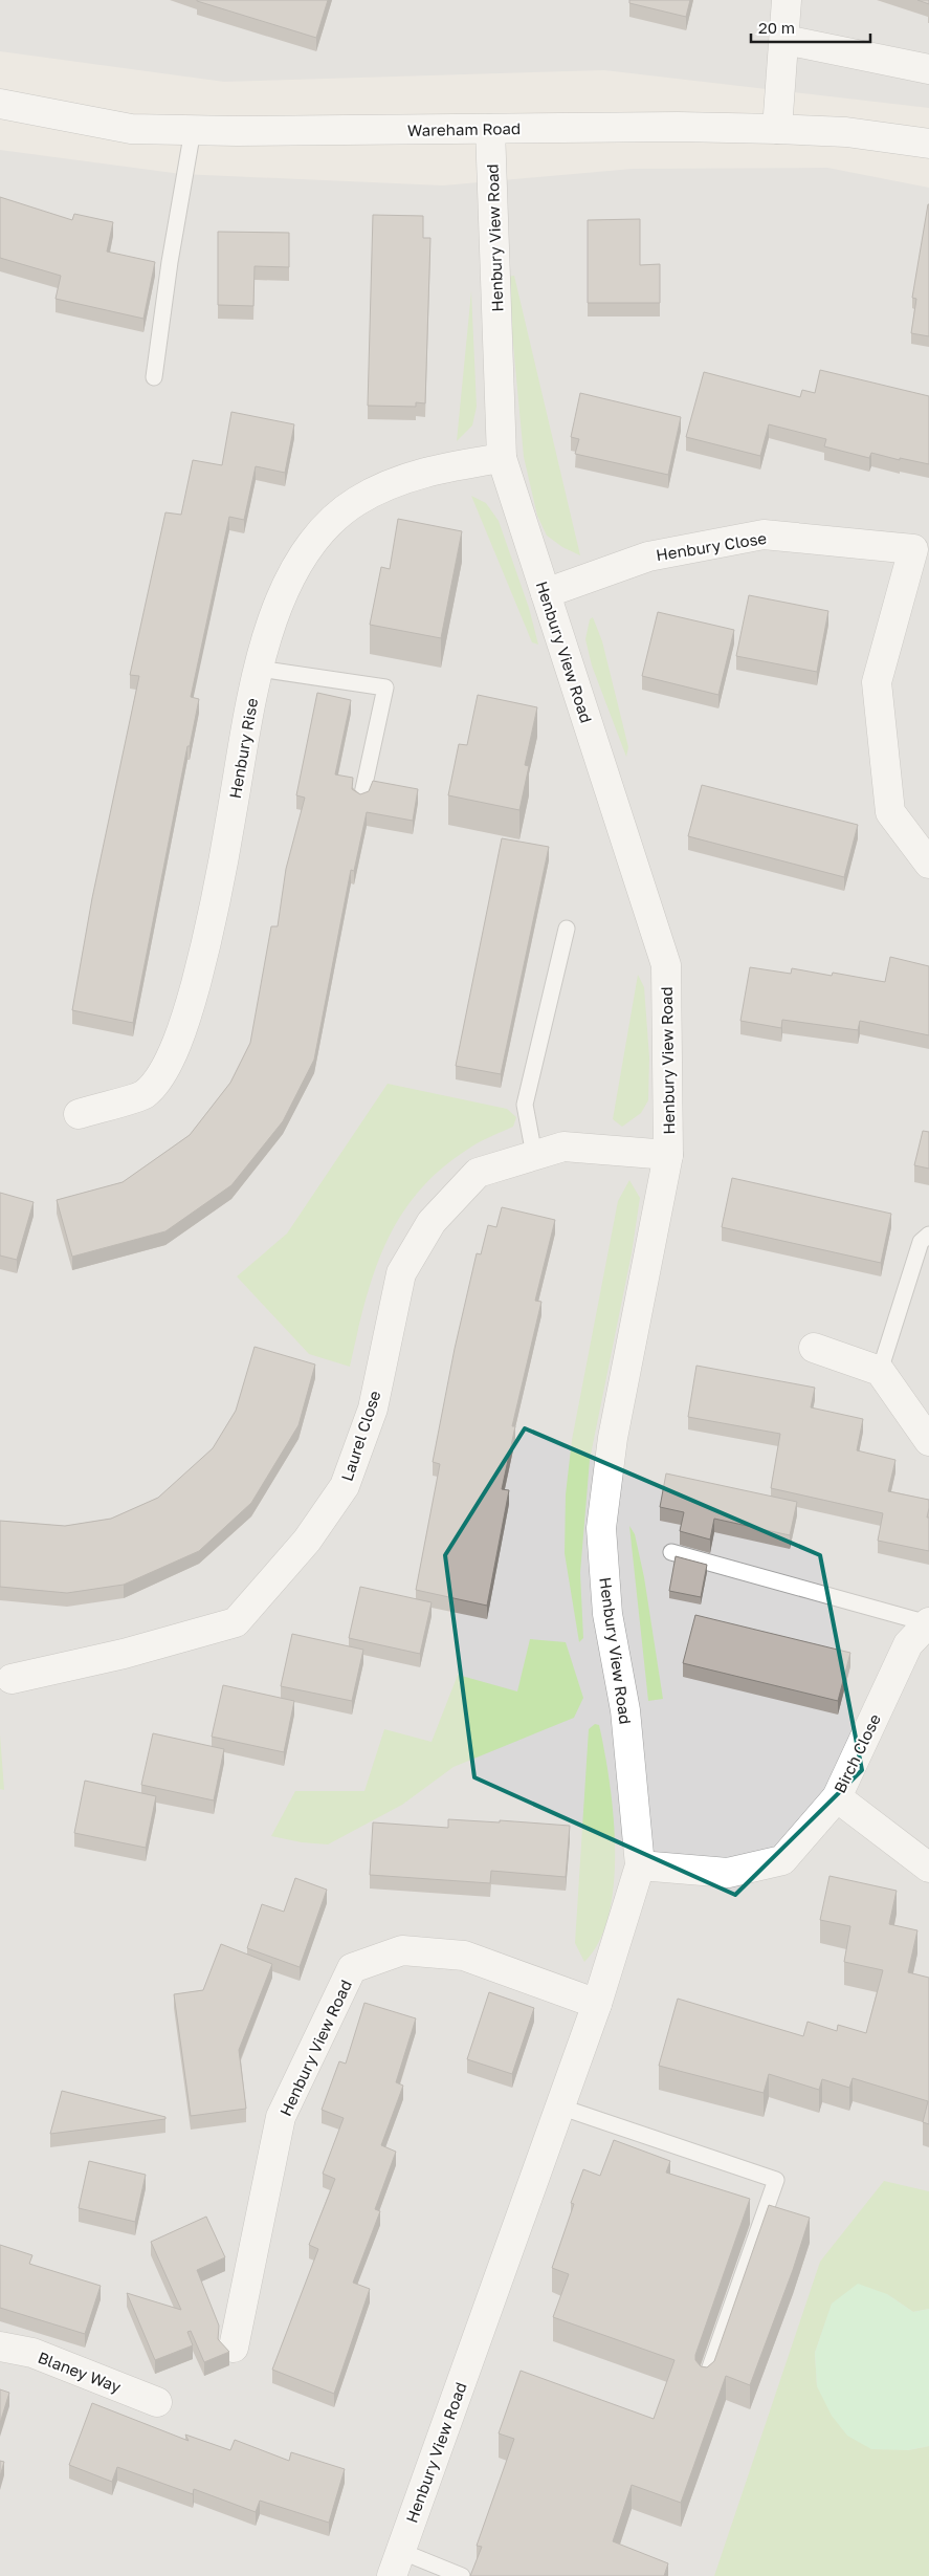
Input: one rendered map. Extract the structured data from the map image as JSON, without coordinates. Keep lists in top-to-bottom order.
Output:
{
  "streets": {
    "street": [
      "Wareham Road",
      "Henbury View Road",
      "Henbury Close",
      "Henbury Rise",
      "Laurel Close",
      "Birch Close",
      "Blaney Way"
    ]
  },
  "crossings": [
    ["Wareham Road", "Henbury View Road"],
    ["Henbury View Road", "Henbury Close"],
    ["Henbury View Road", "Henbury Rise"],
    ["Henbury View Road", "Laurel Close"],
    ["Henbury View Road", "Birch Close"]
  ],
  "scale_bar": "20 m"
}
